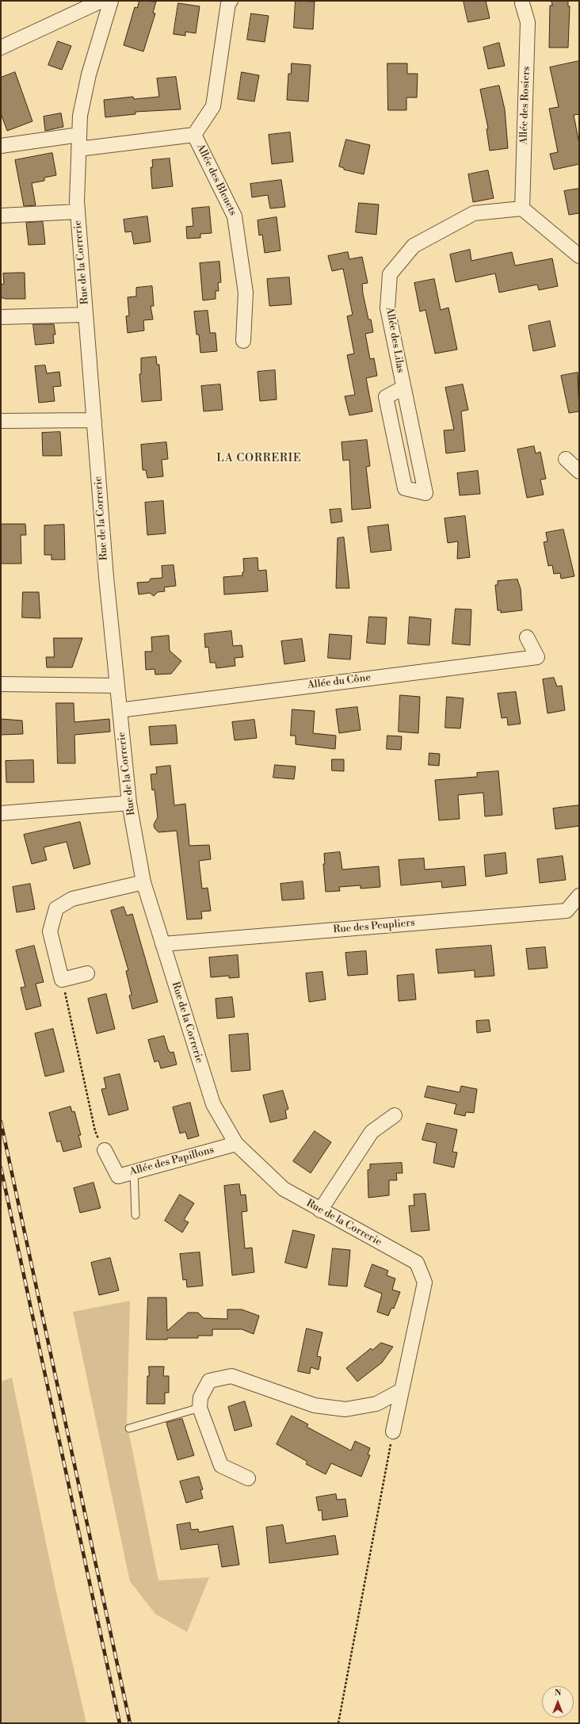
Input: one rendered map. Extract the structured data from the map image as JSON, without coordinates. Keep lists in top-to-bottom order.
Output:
{
  "streets": {
    "street": [
      "Allée des Rosiers",
      "Allée des Bleuets",
      "Rue de la Correrie",
      "Allée des Lilas",
      "Allée du Cône",
      "Rue des Peupliers",
      "Allée des Papillons"
    ]
  },
  "crossings": [
    ["Allée des Rosiers", "Allée des Lilas"],
    ["Allée des Bleuets", "Rue de la Correrie"],
    ["Rue de la Correrie", "Allée du Cône"],
    ["Rue de la Correrie", "Rue des Peupliers"],
    ["Rue de la Correrie", "Allée des Papillons"]
  ],
  "districts": ["LA CORRERIE"],
  "north": "top"
}
